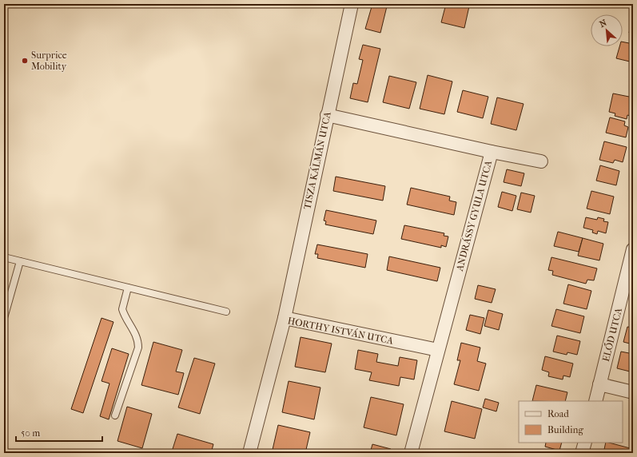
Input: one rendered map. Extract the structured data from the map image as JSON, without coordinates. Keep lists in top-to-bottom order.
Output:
{
  "streets": {
    "street": [
      "TISZA KÁLMÁN UTCA",
      "ANDRÁSSY GYULA UTCA",
      "HORTHY ISTVÁN UTCA",
      "ELŐD UTCA"
    ]
  },
  "crossings": [
    ["TISZA KÁLMÁN UTCA", "ANDRÁSSY GYULA UTCA"],
    ["TISZA KÁLMÁN UTCA", "HORTHY ISTVÁN UTCA"],
    ["ANDRÁSSY GYULA UTCA", "HORTHY ISTVÁN UTCA"]
  ],
  "places": ["Surprice Mobility"],
  "legend": ["Road", "Building"],
  "scale_bar": "50 m",
  "north": "top left"
}
